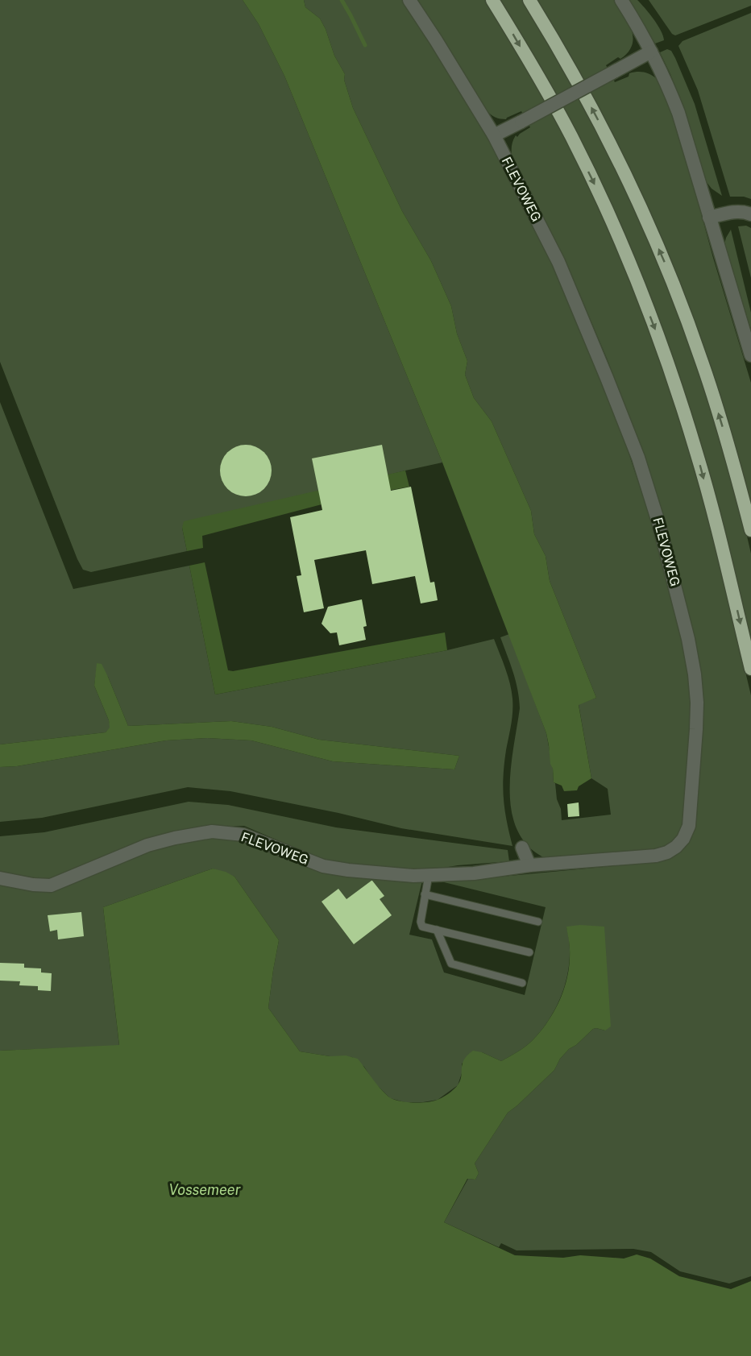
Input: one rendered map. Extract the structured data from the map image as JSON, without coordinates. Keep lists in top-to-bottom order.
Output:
{
  "streets": {
    "street": ["FLEVOWEG"]
  },
  "water": ["Vossemeer"]
}
